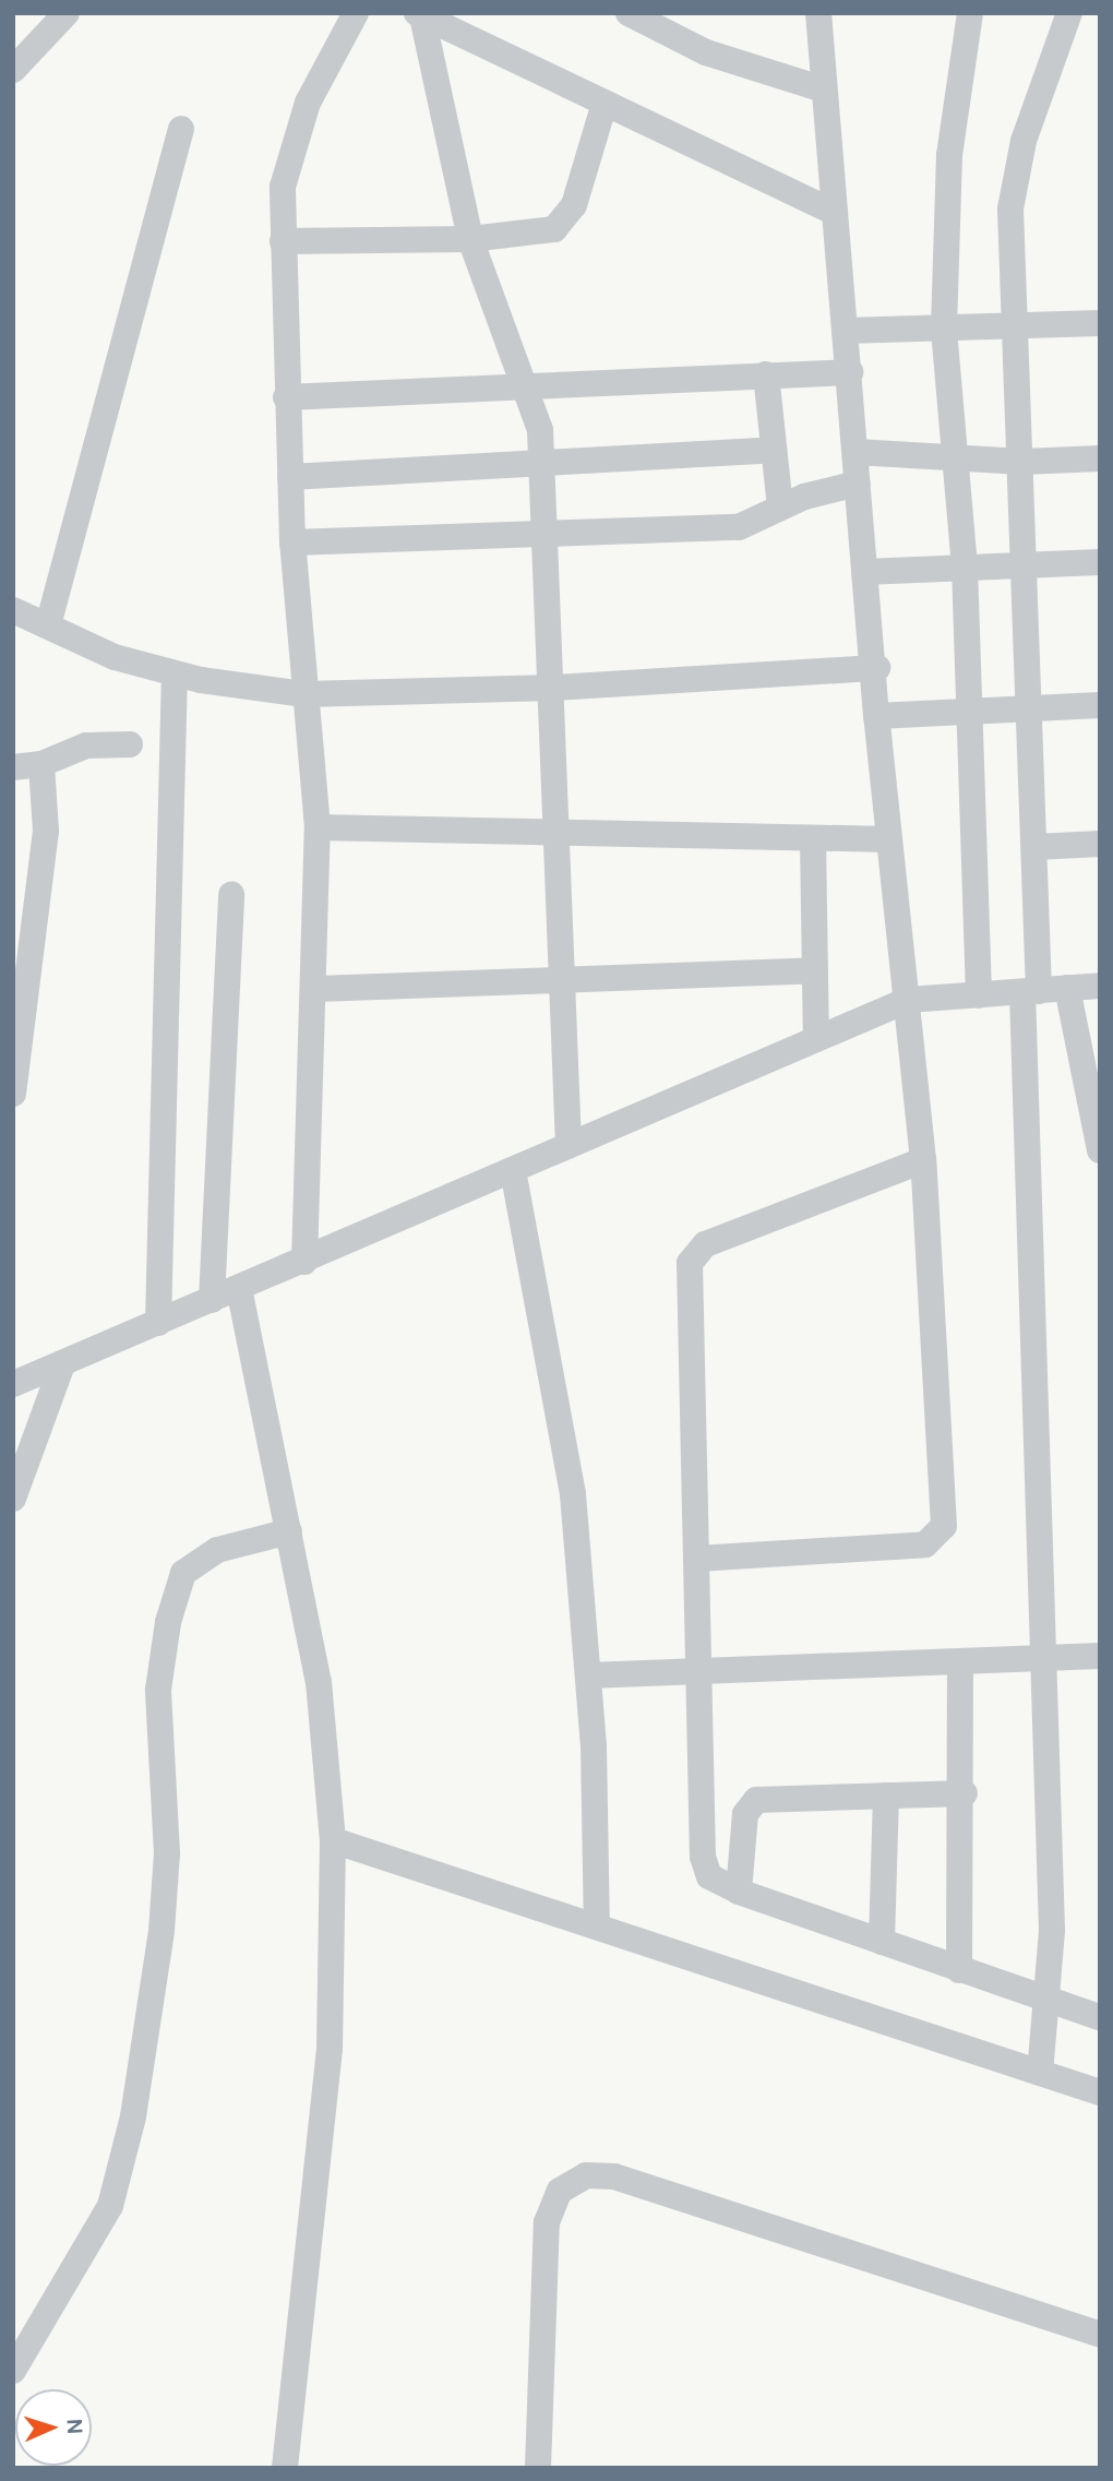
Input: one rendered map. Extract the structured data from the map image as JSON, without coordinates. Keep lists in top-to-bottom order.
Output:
{
  "north": "right"
}
